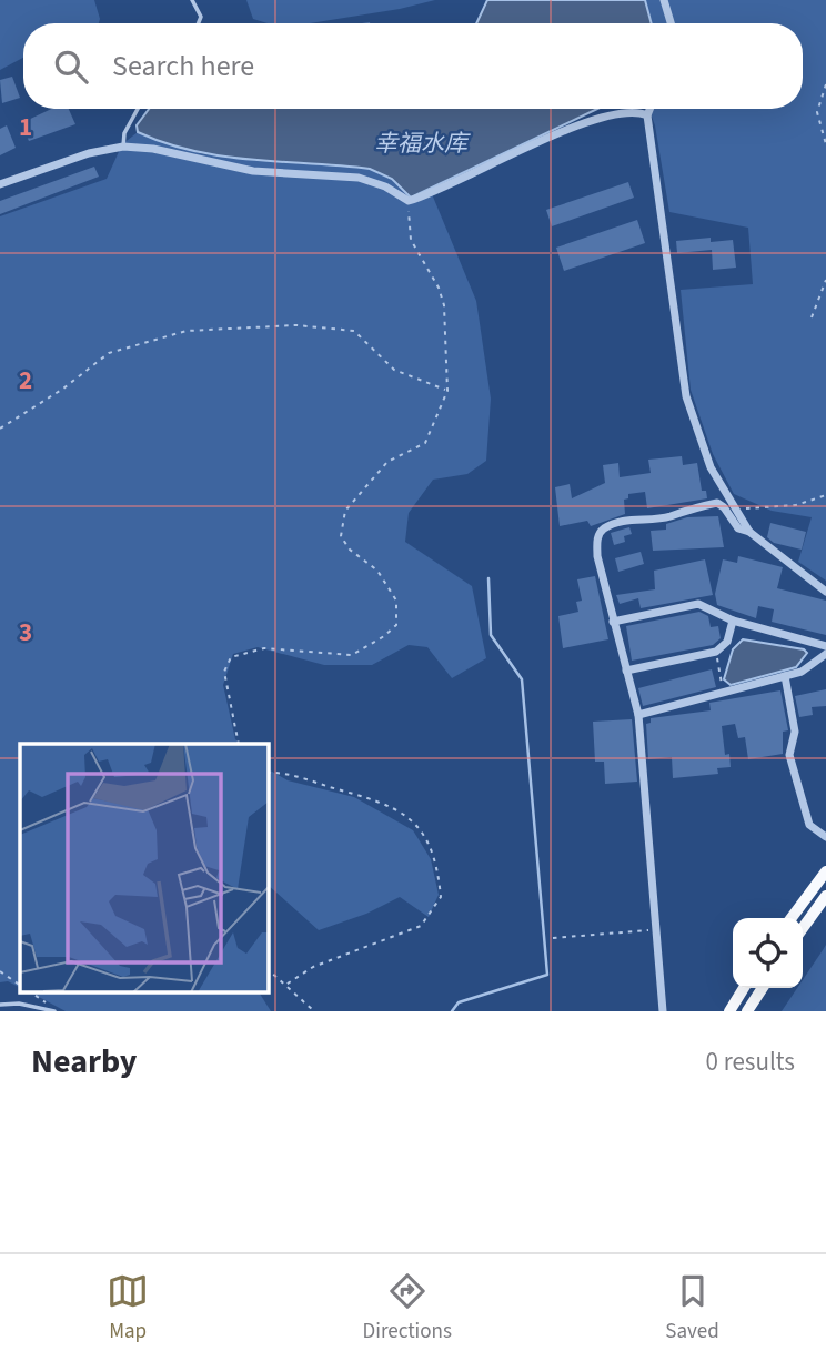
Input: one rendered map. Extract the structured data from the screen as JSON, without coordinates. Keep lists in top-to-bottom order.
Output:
{
  "water": ["幸福水库"],
  "page": {
    "search": "Search here",
    "heading": ["Nearby", "0 results"],
    "nav": ["Map", "Directions", "Saved"]
  },
  "grid": {
    "rows": ["1", "2", "3"]
  }
}
